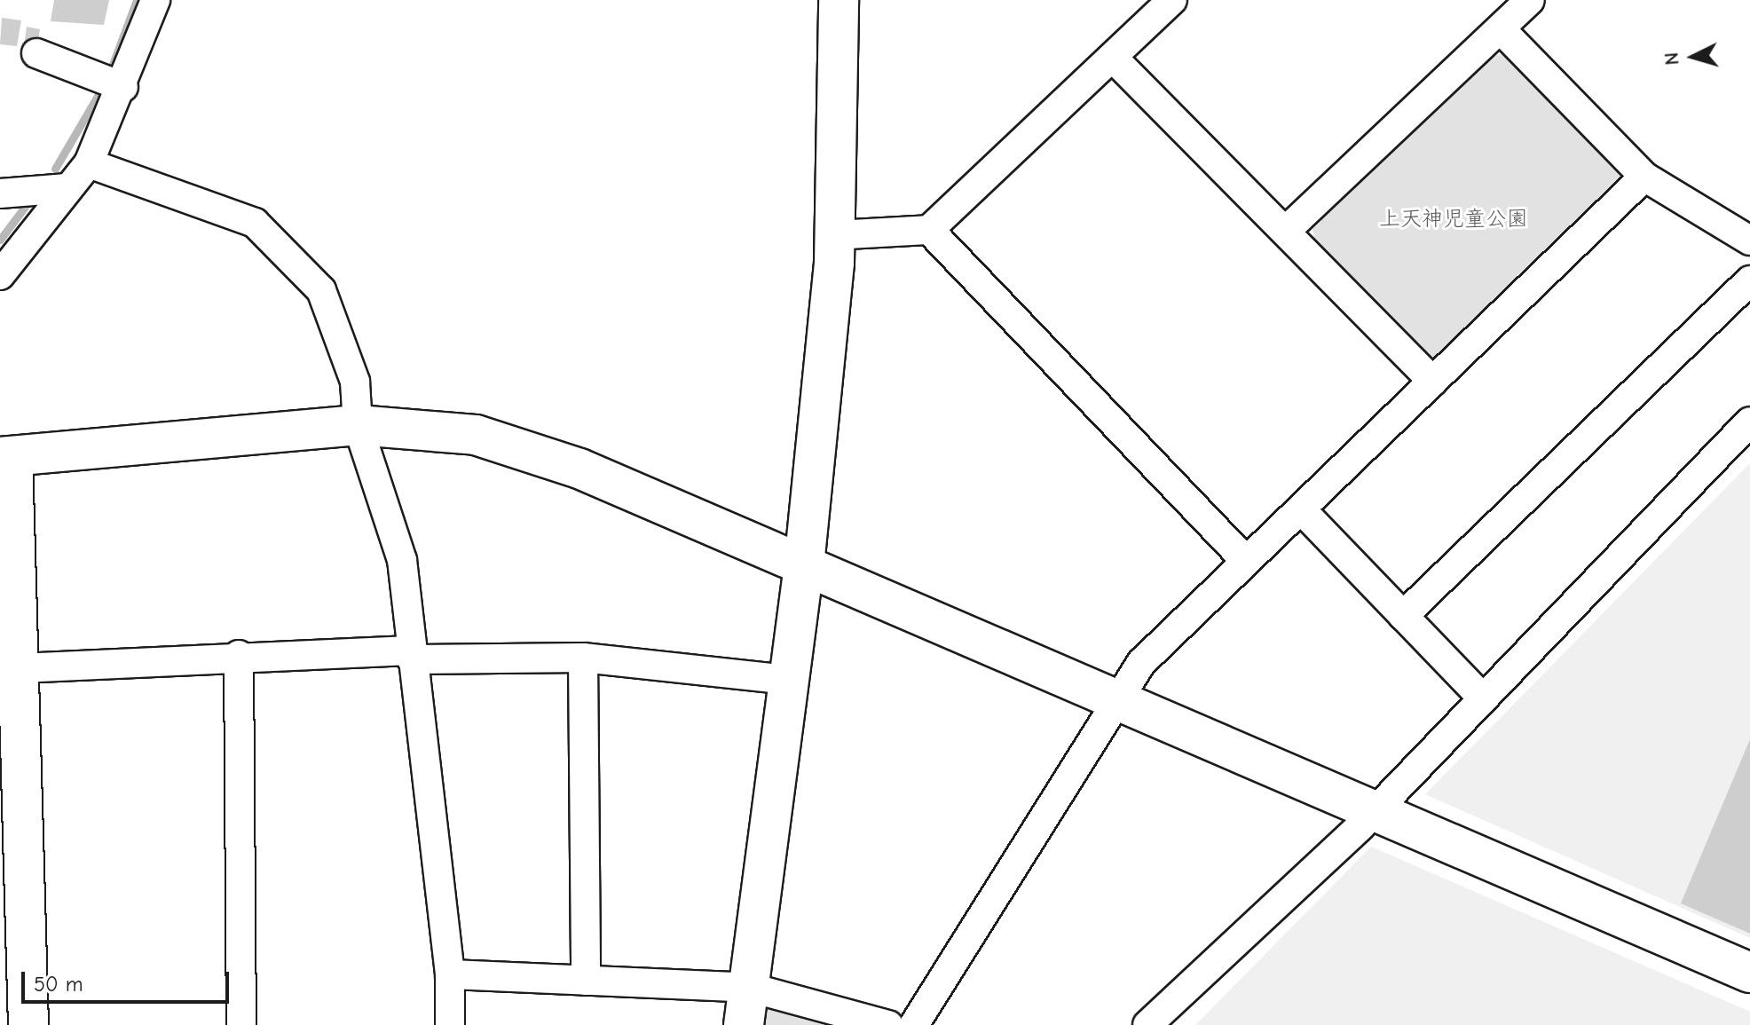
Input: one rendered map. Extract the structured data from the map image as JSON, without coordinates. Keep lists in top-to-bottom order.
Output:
{
  "parks": ["上天神児童公園"],
  "scale_bar": "50 m",
  "north": "left"
}
